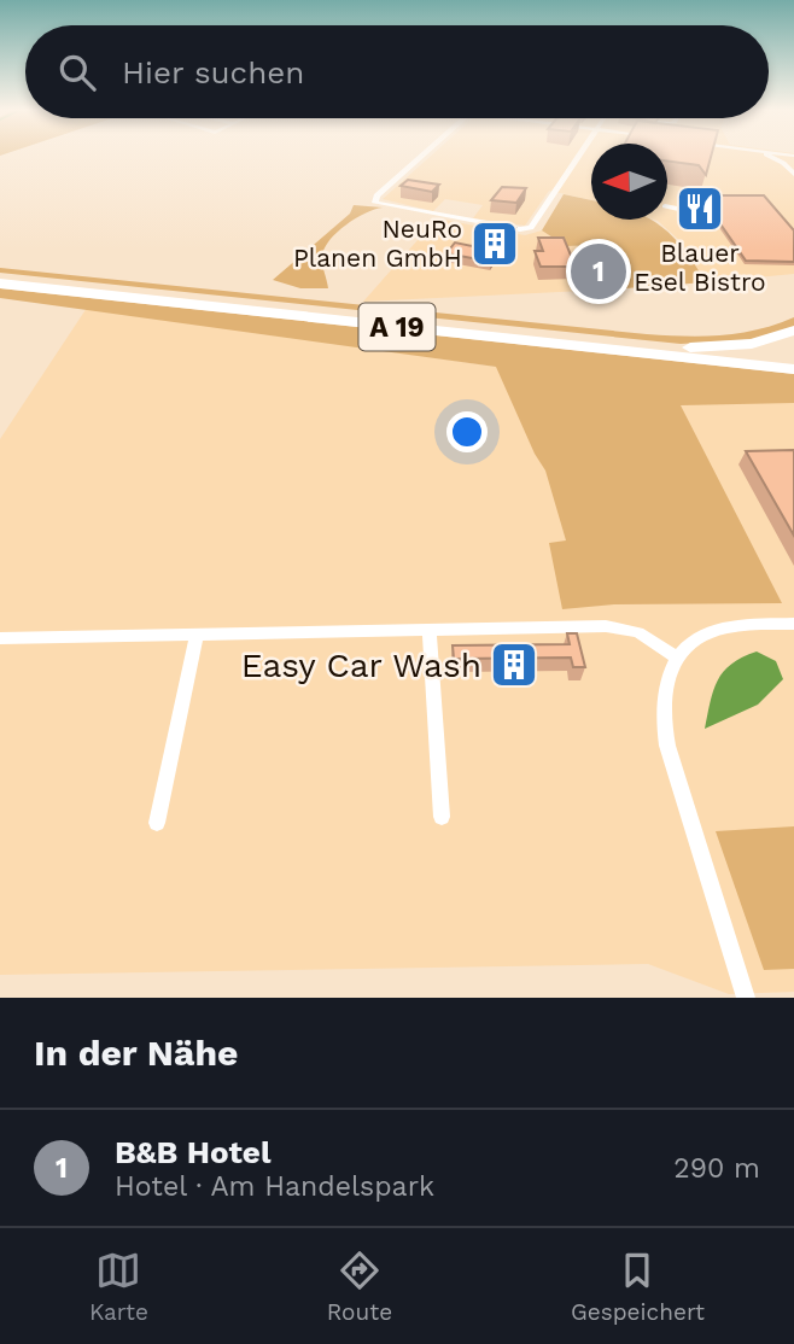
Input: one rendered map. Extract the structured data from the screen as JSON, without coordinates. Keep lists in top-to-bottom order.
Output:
{
  "streets": {
    "highway": ["A 19"]
  },
  "places": {
    "restaurant": ["Blauer Esel Bistro"],
    "building": ["NeuRo Planen GmbH", "Easy Car Wash"]
  },
  "north": "left",
  "page": {
    "search": "Hier suchen",
    "pins": "1",
    "heading": "In der Nähe",
    "list": [
      {
        "mark": "1",
        "name": "B&B Hotel",
        "note": "Hotel · Am Handelspark",
        "value": "290 m"
      }
    ],
    "nav": ["Karte", "Route", "Gespeichert"]
  }
}
